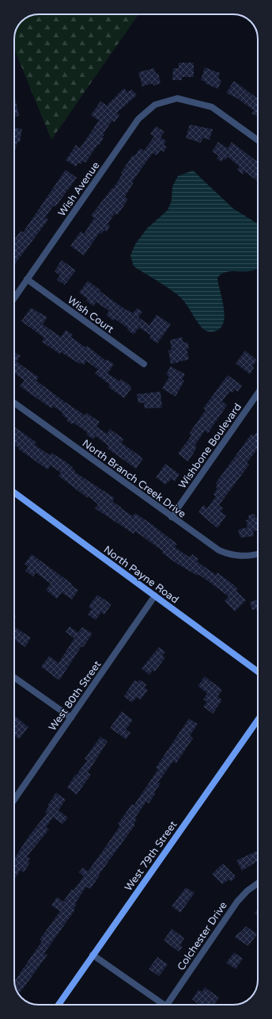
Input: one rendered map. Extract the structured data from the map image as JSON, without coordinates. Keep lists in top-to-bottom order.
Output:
{
  "streets": {
    "main road": ["North Payne Road", "West 79th Street"],
    "street": [
      "Wish Avenue",
      "Wish Court",
      "Wishbone Boulevard",
      "North Branch Creek Drive",
      "West 80th Street",
      "Colchester Drive"
    ]
  },
  "crossings": [
    ["Wish Avenue", "Wish Court"],
    ["Wishbone Boulevard", "North Branch Creek Drive"],
    ["North Payne Road", "West 80th Street"]
  ]
}
